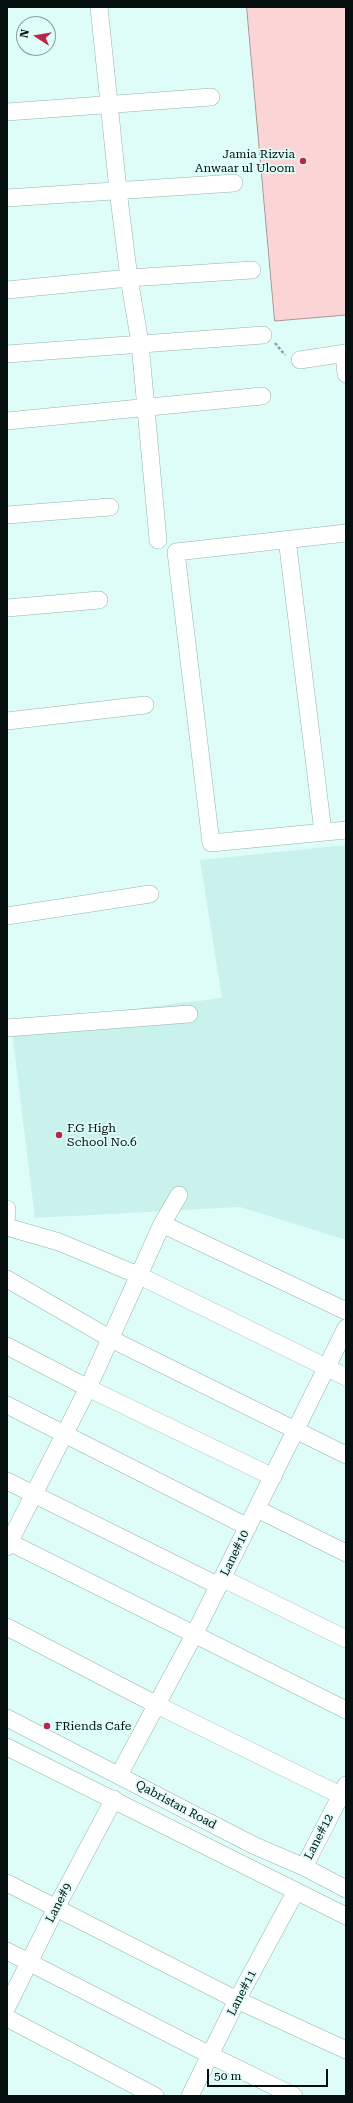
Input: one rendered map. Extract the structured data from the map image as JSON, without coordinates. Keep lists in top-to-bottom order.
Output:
{
  "streets": {
    "street": [
      "Lane#10",
      "Qabristan Road",
      "Lane#12",
      "Lane#9",
      "Lane#11"
    ]
  },
  "crossings": [
    ["Lane#10", "Qabristan Road"],
    ["Qabristan Road", "Lane#12"],
    ["Qabristan Road", "Lane#9"],
    ["Qabristan Road", "Lane#11"]
  ],
  "places": ["Jamia Rizvia Anwaar ul Uloom", "F.G High School No.6", "FRiends Cafe"],
  "scale_bar": "50 m",
  "north": "left"
}
